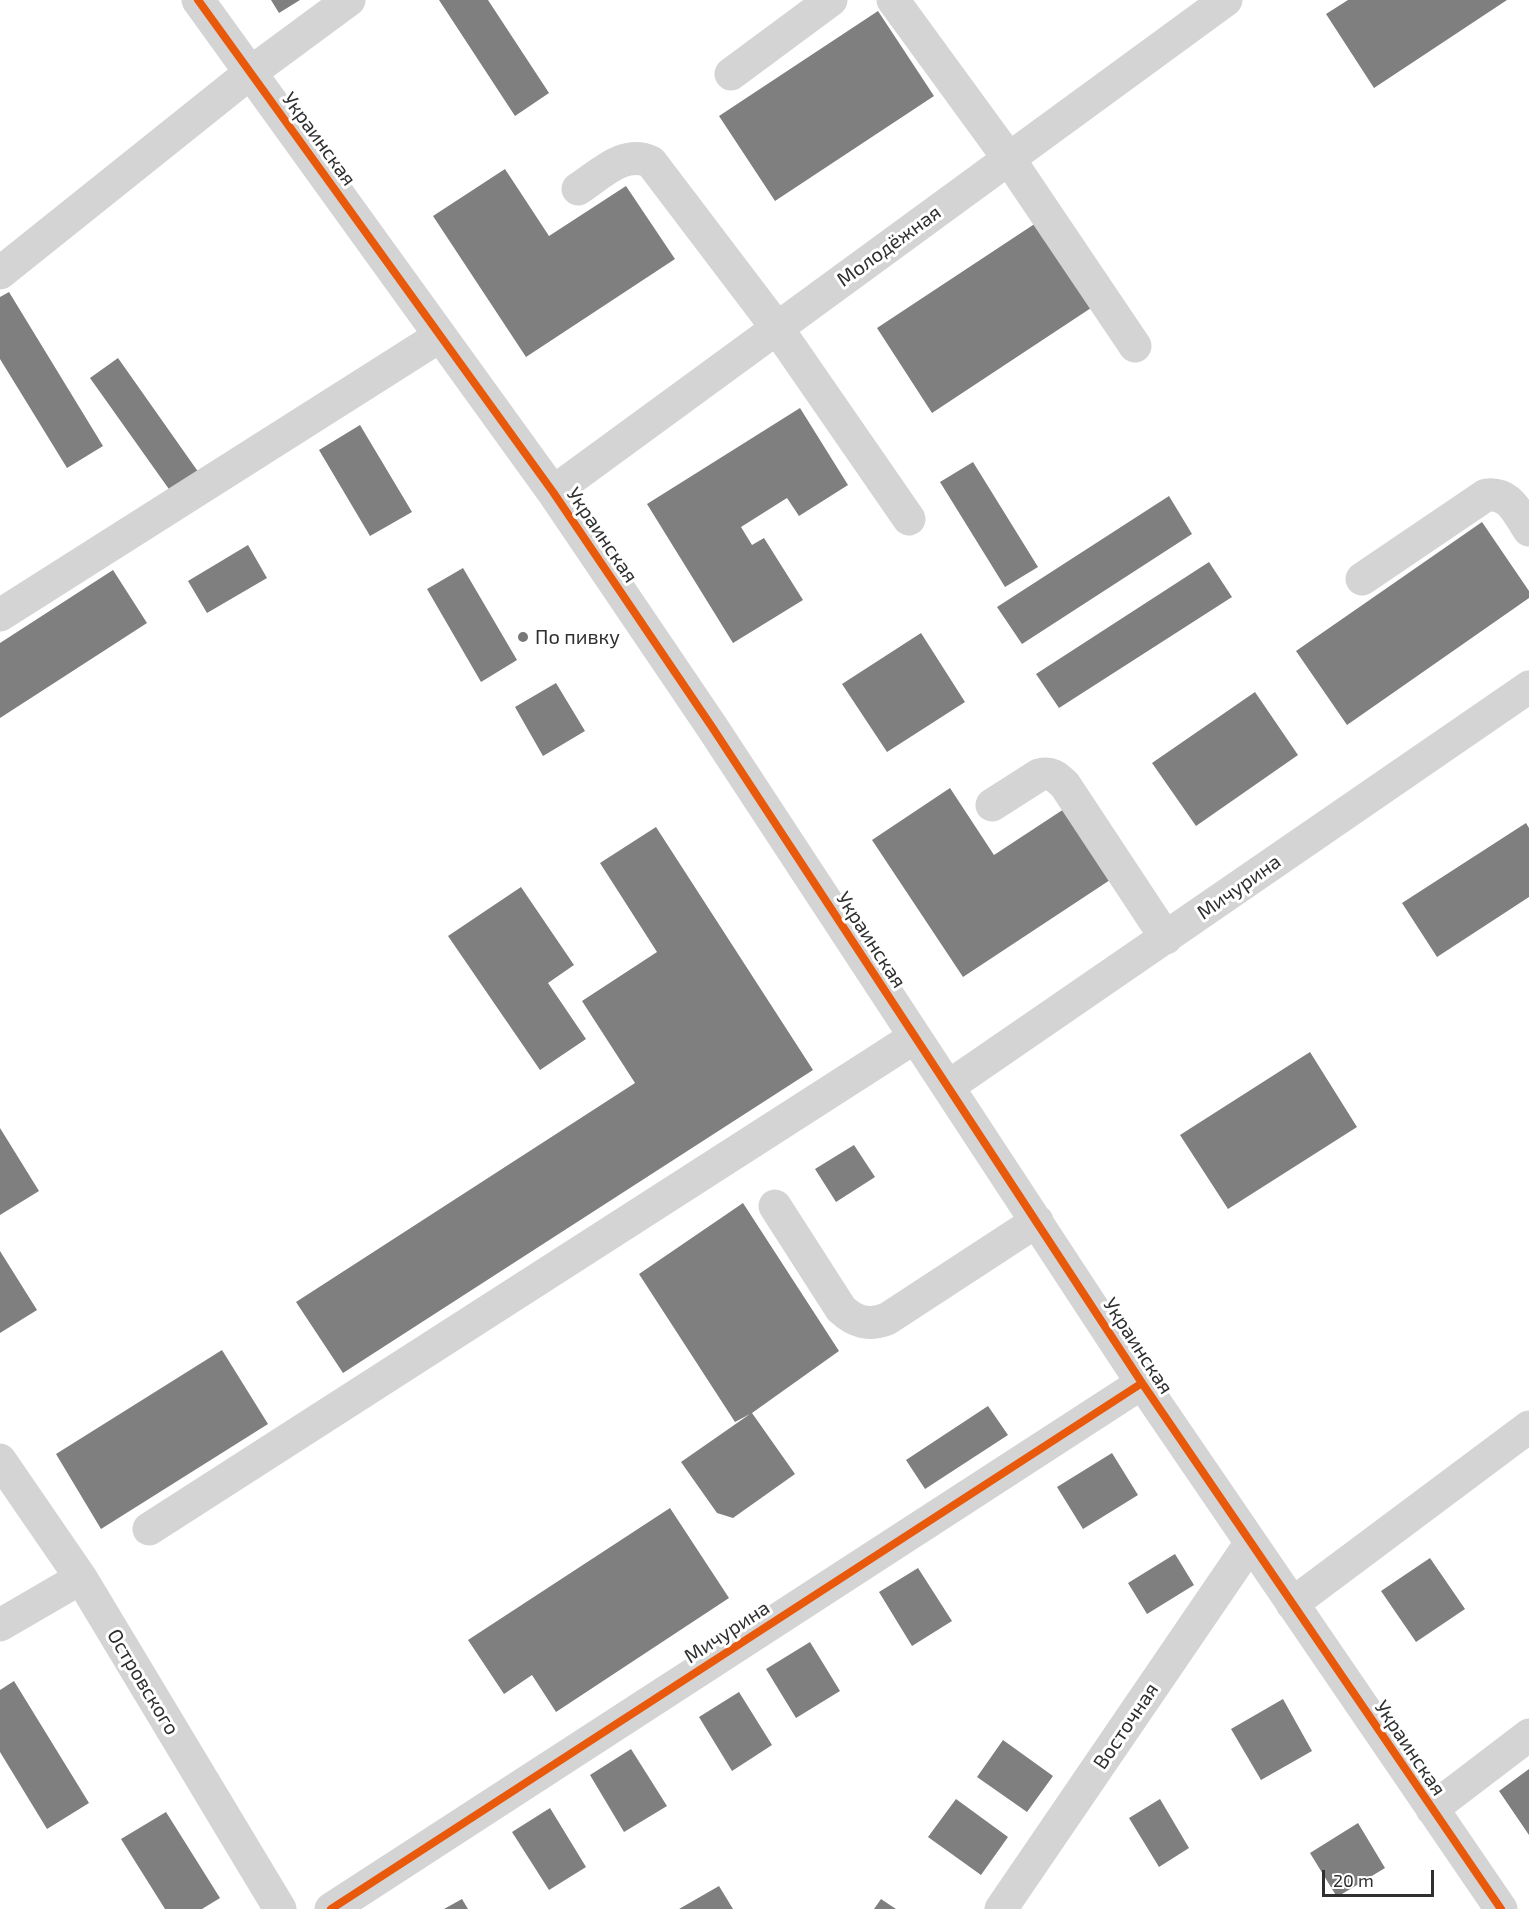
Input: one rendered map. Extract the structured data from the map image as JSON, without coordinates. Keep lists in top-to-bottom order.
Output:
{
  "streets": {
    "street": [
      "Украинская",
      "Молодёжная",
      "Мичурина",
      "Островского",
      "Восточная"
    ]
  },
  "crossings": [
    ["Украинская", "Молодёжная"],
    ["Украинская", "Мичурина"],
    ["Украинская", "Восточная"]
  ],
  "places": ["По пивку"],
  "scale_bar": "20 m"
}
